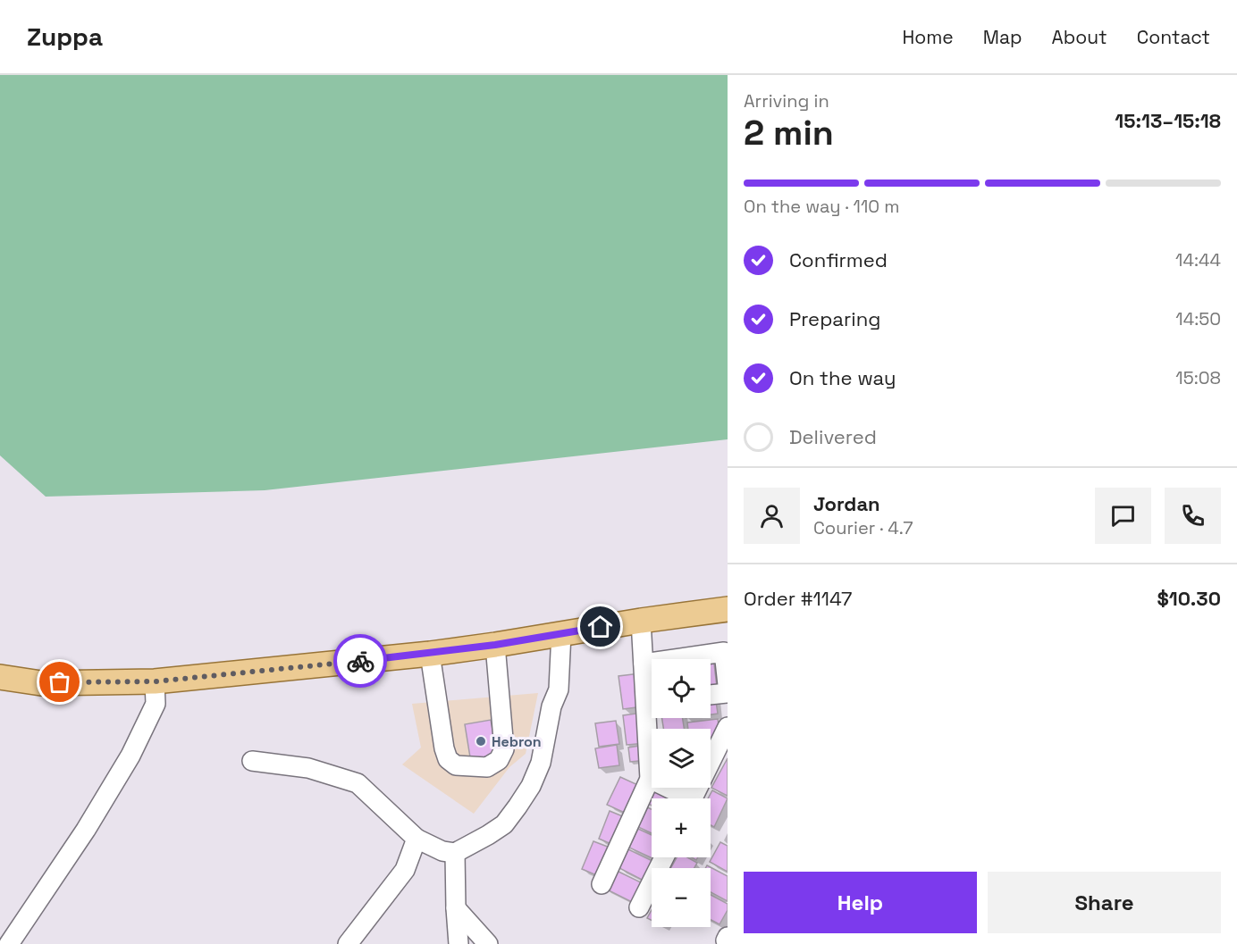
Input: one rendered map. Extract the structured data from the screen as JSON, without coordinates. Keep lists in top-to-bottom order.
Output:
{
  "places": ["Hebron"],
  "page": {
    "header": "Zuppa",
    "nav": [
      "Home",
      "Map",
      "About",
      "Contact"
    ],
    "heading": ["2 min", "Arriving in", "15:13–15:18"],
    "panel": [
      "Jordan",
      "Courier · 4.7",
      "Order #1147",
      "$10.30"
    ],
    "bar": "On the way · 110 m",
    "list": [
      ["Confirmed", "14:44"],
      ["Preparing", "14:50"],
      ["On the way", "15:08"],
      "Delivered"
    ],
    "map_buttons": ["+", "−"],
    "buttons": ["Help", "Share"]
  }
}
